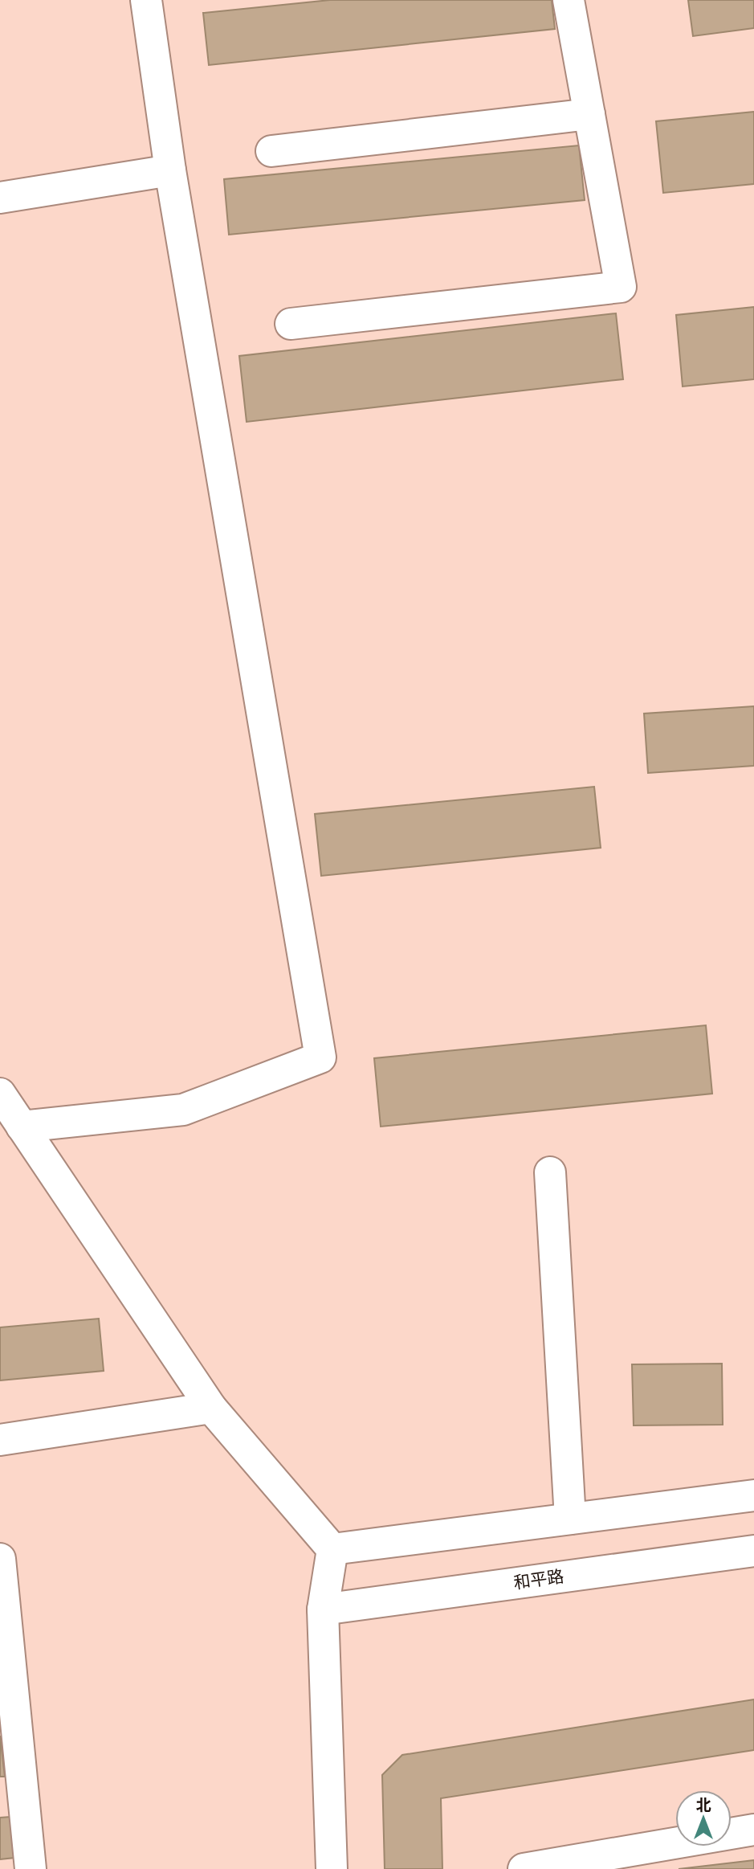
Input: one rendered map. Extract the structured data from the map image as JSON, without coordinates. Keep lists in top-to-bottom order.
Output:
{
  "streets": {
    "street": ["和平路"]
  },
  "north": "top"
}
